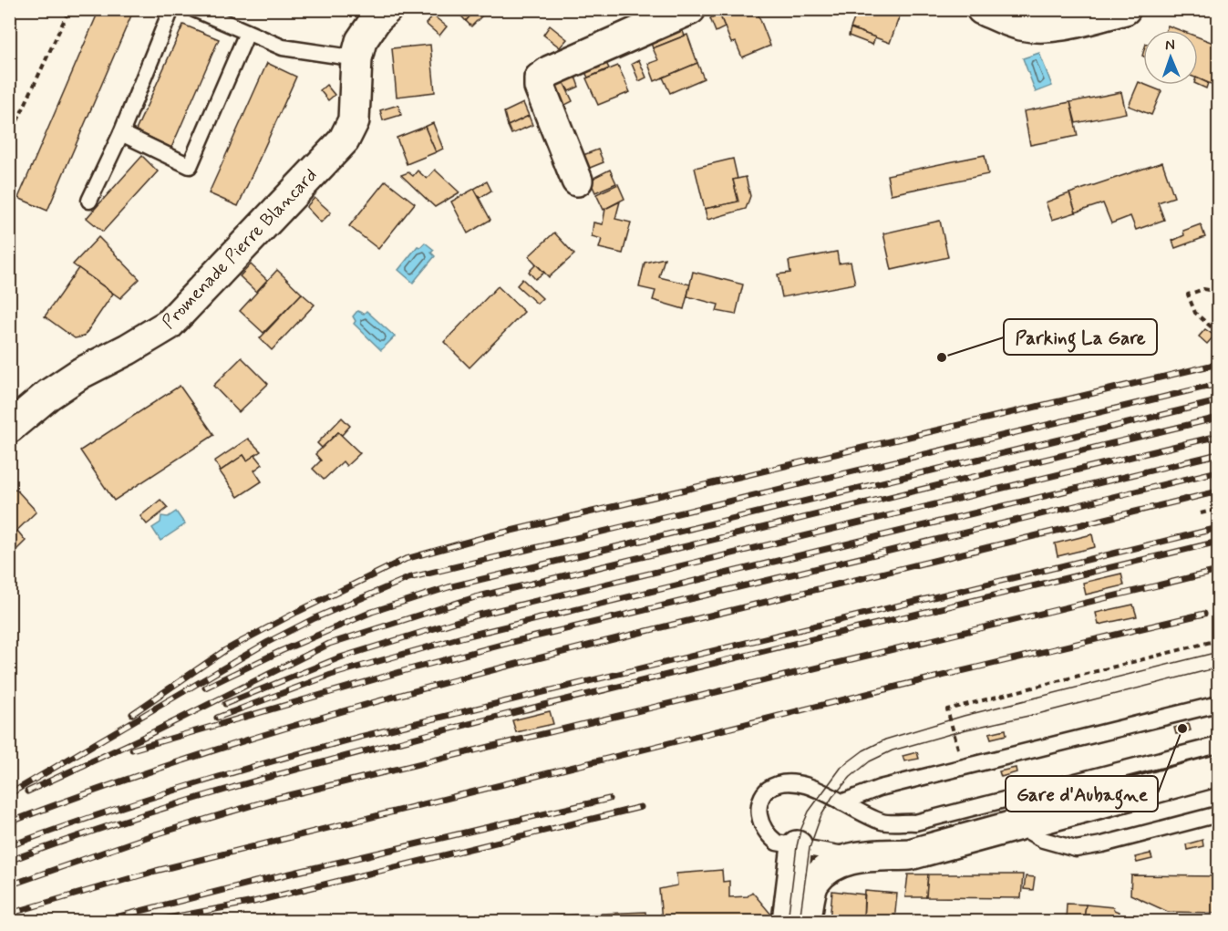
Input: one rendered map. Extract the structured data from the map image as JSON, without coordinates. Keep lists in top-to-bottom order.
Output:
{
  "streets": {
    "street": ["Promenade Pierre Blancard"]
  },
  "places": ["Parking La Gare", "Gare d'Aubagne"],
  "north": "top"
}
